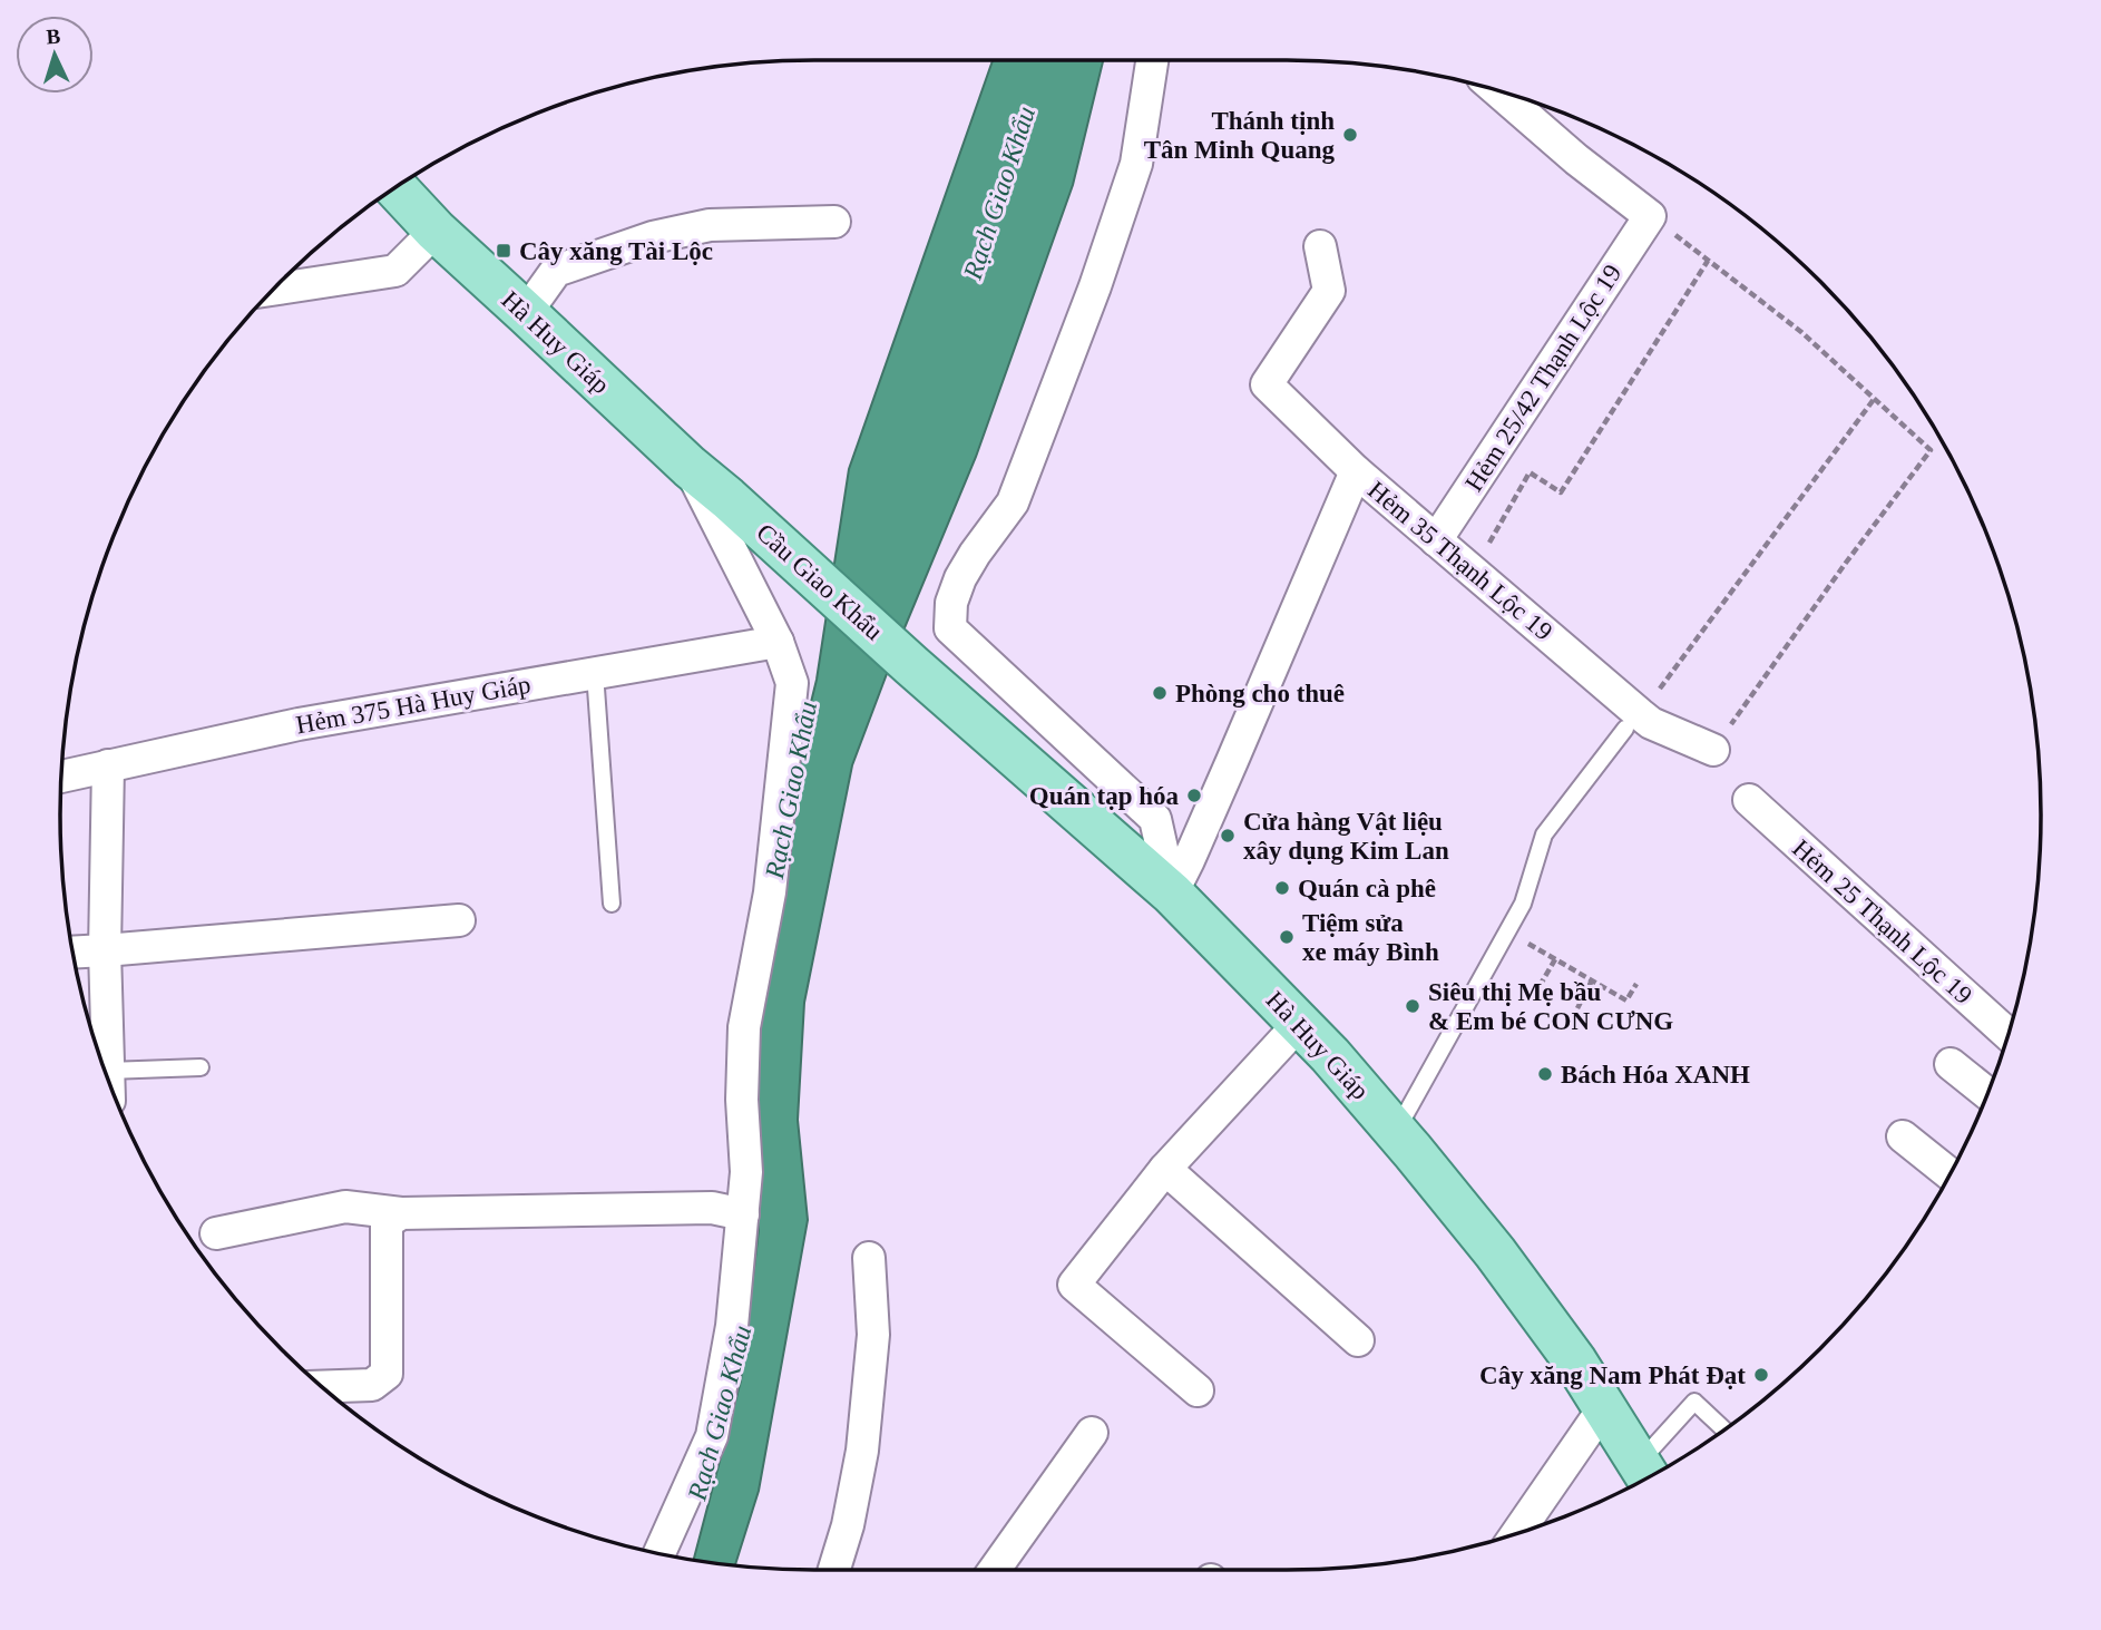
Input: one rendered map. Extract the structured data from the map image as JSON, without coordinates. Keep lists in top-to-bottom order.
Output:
{
  "streets": {
    "main road": ["Hà Huy Giáp", "Cầu Giao Khẩu"],
    "street": [
      "Hẻm 25/42 Thạnh Lộc 19",
      "Hẻm 35 Thạnh Lộc 19",
      "Hẻm 375 Hà Huy Giáp",
      "Hẻm 25 Thạnh Lộc 19"
    ]
  },
  "crossings": [
    ["Hà Huy Giáp", "Hẻm 35 Thạnh Lộc 19"],
    ["Hà Huy Giáp", "Cầu Giao Khẩu"],
    ["Hẻm 25/42 Thạnh Lộc 19", "Hẻm 35 Thạnh Lộc 19"]
  ],
  "water": ["Rạch Giao Khẩu"],
  "places": {
    "other": [
      "Thánh tịnh Tân Minh Quang",
      "Phòng cho thuê",
      "Quán tạp hóa",
      "Cửa hàng Vật liệu xây dụng Kim Lan",
      "Quán cà phê",
      "Tiệm sửa xe máy Bình",
      "Siêu thị Mẹ bầu & Em bé CON CƯNG",
      "Bách Hóa XANH",
      "Cây xăng Nam Phát Đạt"
    ],
    "transit": ["Cây xăng Tài Lộc"]
  },
  "north": "top"
}
